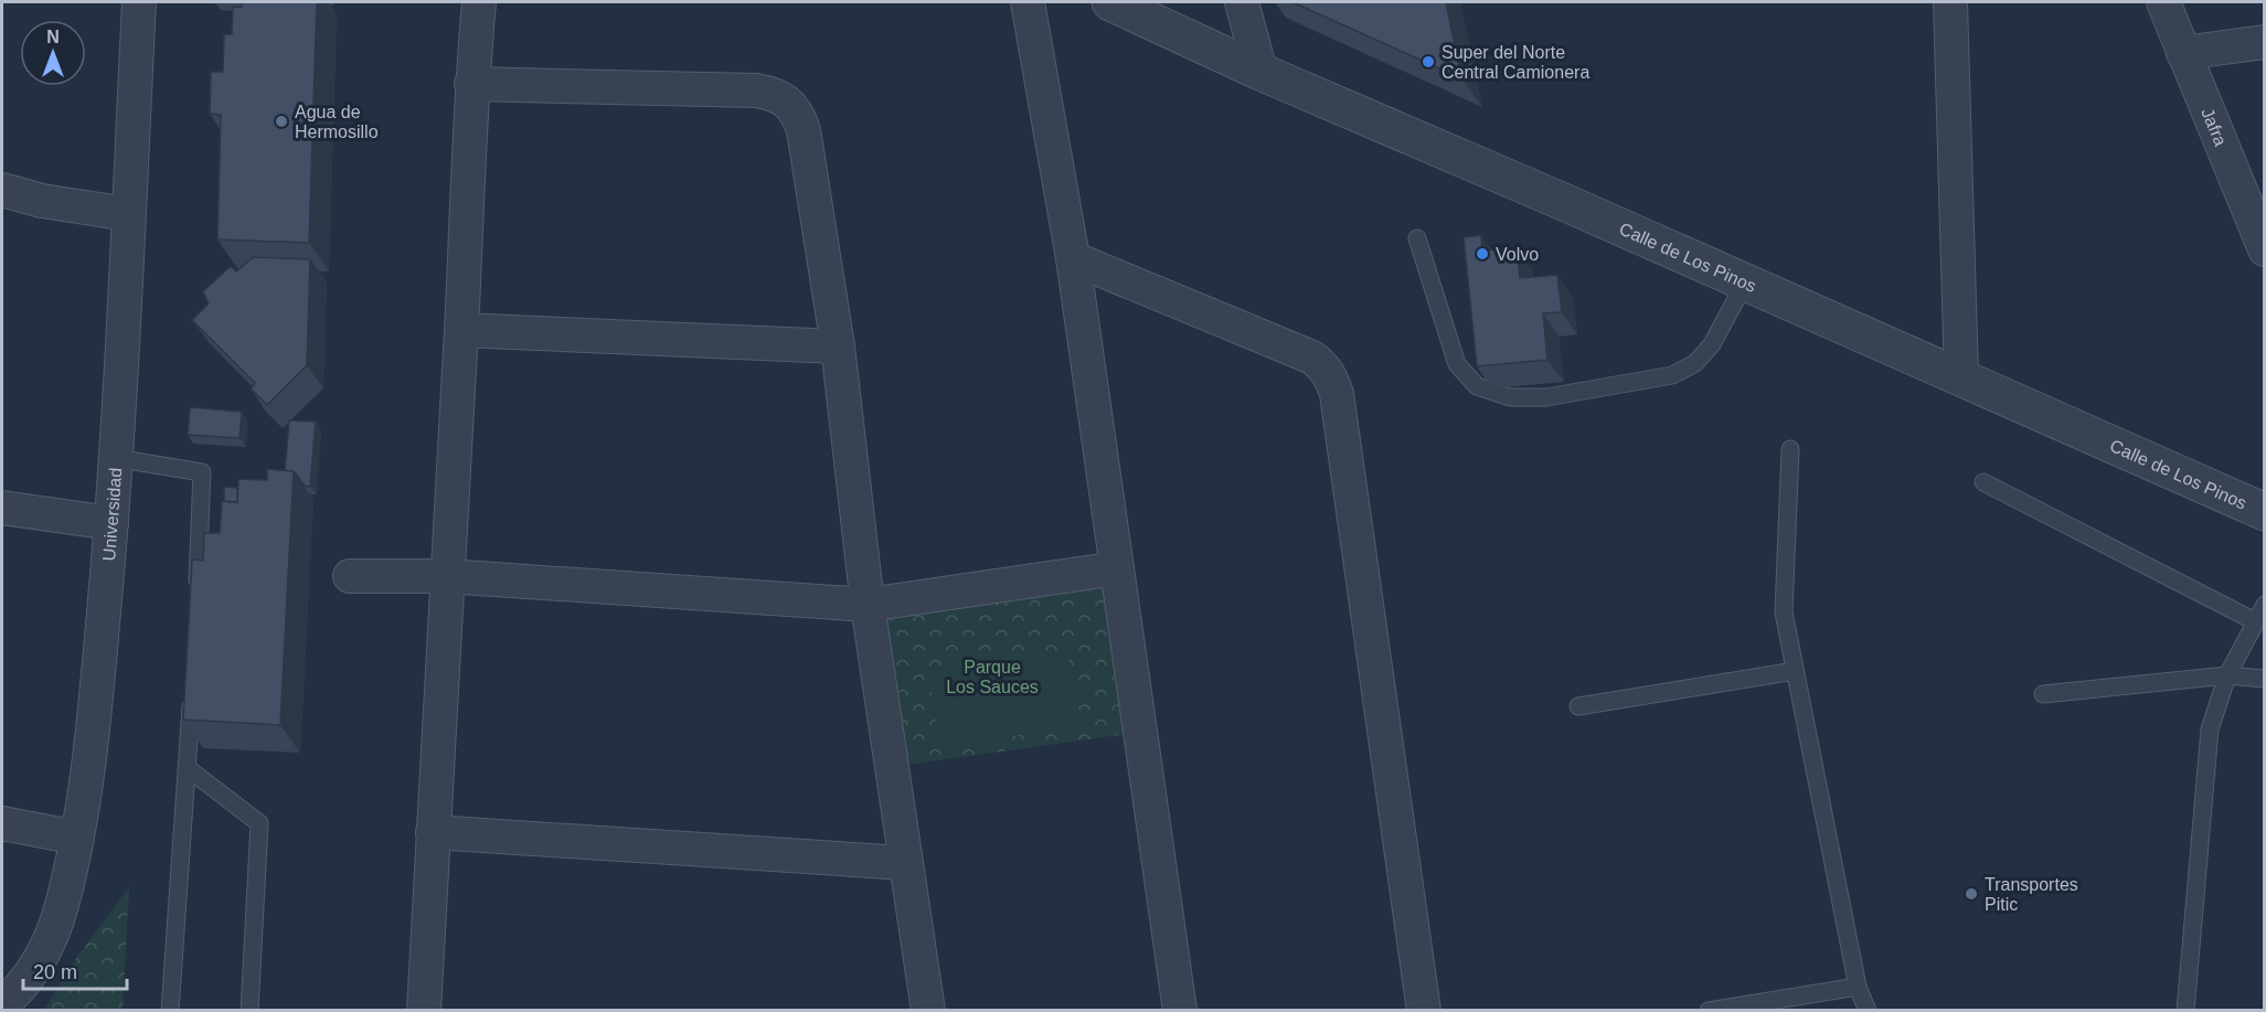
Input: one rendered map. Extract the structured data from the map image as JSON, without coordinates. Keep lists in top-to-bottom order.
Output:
{
  "streets": {
    "street": ["Jafra", "Calle de Los Pinos", "Universidad"]
  },
  "parks": ["Parque Los Sauces"],
  "places": [
    "Super del Norte Central Camionera",
    "Agua de Hermosillo",
    "Volvo",
    "Transportes Pitic"
  ],
  "scale_bar": "20 m",
  "north": "top"
}
